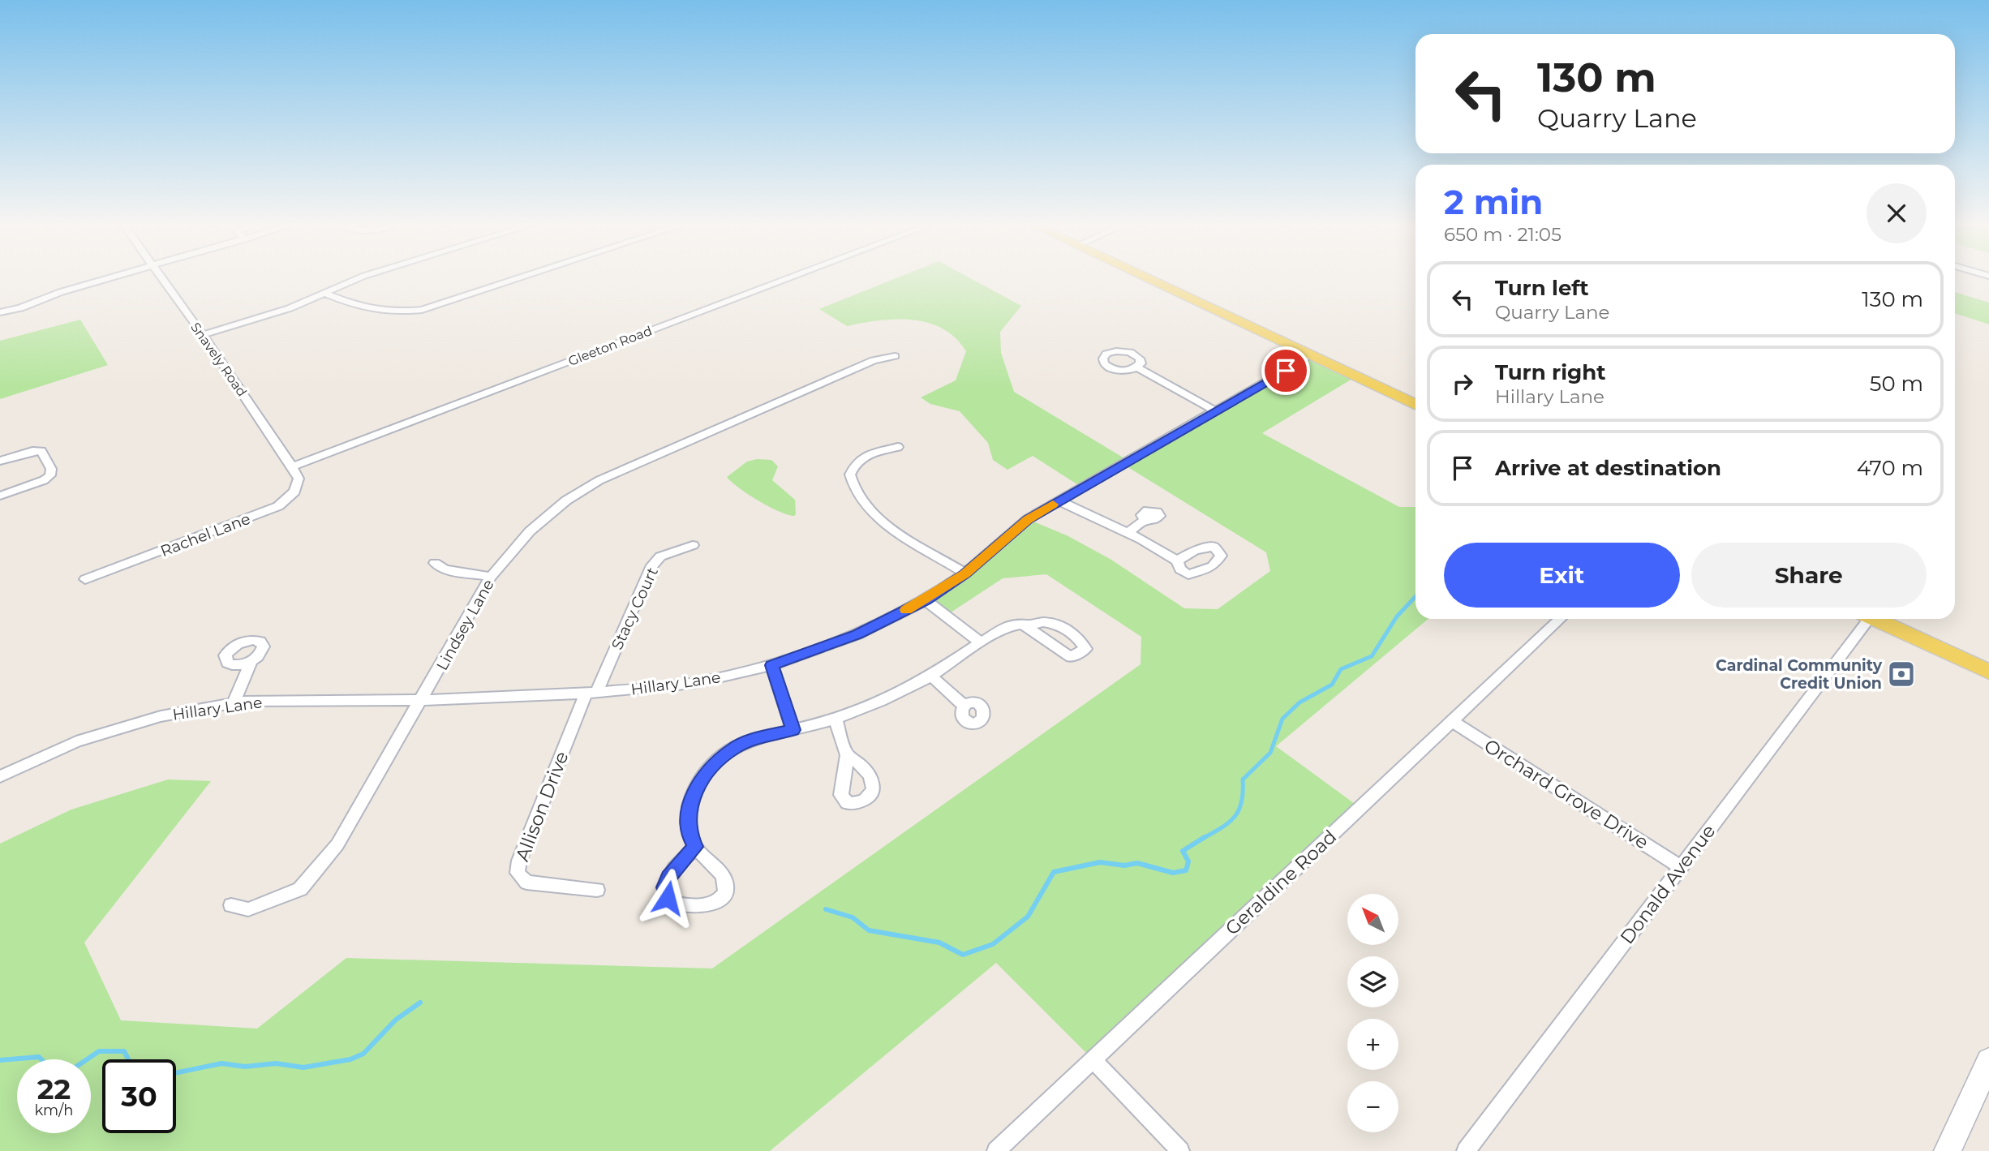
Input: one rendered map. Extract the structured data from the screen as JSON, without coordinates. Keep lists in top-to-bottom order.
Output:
{
  "streets": {
    "street": [
      "Gleeton Road",
      "Snavely Road",
      "Rachel Lane",
      "Stacy Court",
      "Lindsey Lane",
      "Hillary Lane",
      "Orchard Grove Drive",
      "Allison Drive",
      "Geraldine Road",
      "Donald Avenue"
    ]
  },
  "crossings": [
    ["Gleeton Road", "Snavely Road"],
    ["Gleeton Road", "Rachel Lane"],
    ["Snavely Road", "Rachel Lane"],
    ["Stacy Court", "Hillary Lane"],
    ["Stacy Court", "Allison Drive"],
    ["Lindsey Lane", "Hillary Lane"],
    ["Hillary Lane", "Allison Drive"],
    ["Orchard Grove Drive", "Geraldine Road"],
    ["Orchard Grove Drive", "Donald Avenue"]
  ],
  "places": {
    "bank": ["Cardinal Community Credit Union"]
  },
  "north": "top left",
  "page": {
    "turn": ["130 m", "Quarry Lane"],
    "heading": ["2 min", "650 m · 21:05"],
    "list": [
      {
        "name": "Turn left",
        "note": "Quarry Lane",
        "value": "130 m"
      },
      {
        "name": "Turn right",
        "note": "Hillary Lane",
        "value": "50 m"
      },
      {
        "name": "Arrive at destination",
        "value": "470 m"
      }
    ],
    "buttons": ["Exit", "Share"],
    "map_buttons": ["+", "−"],
    "speed": "22 km/h",
    "limit": "30"
  }
}
